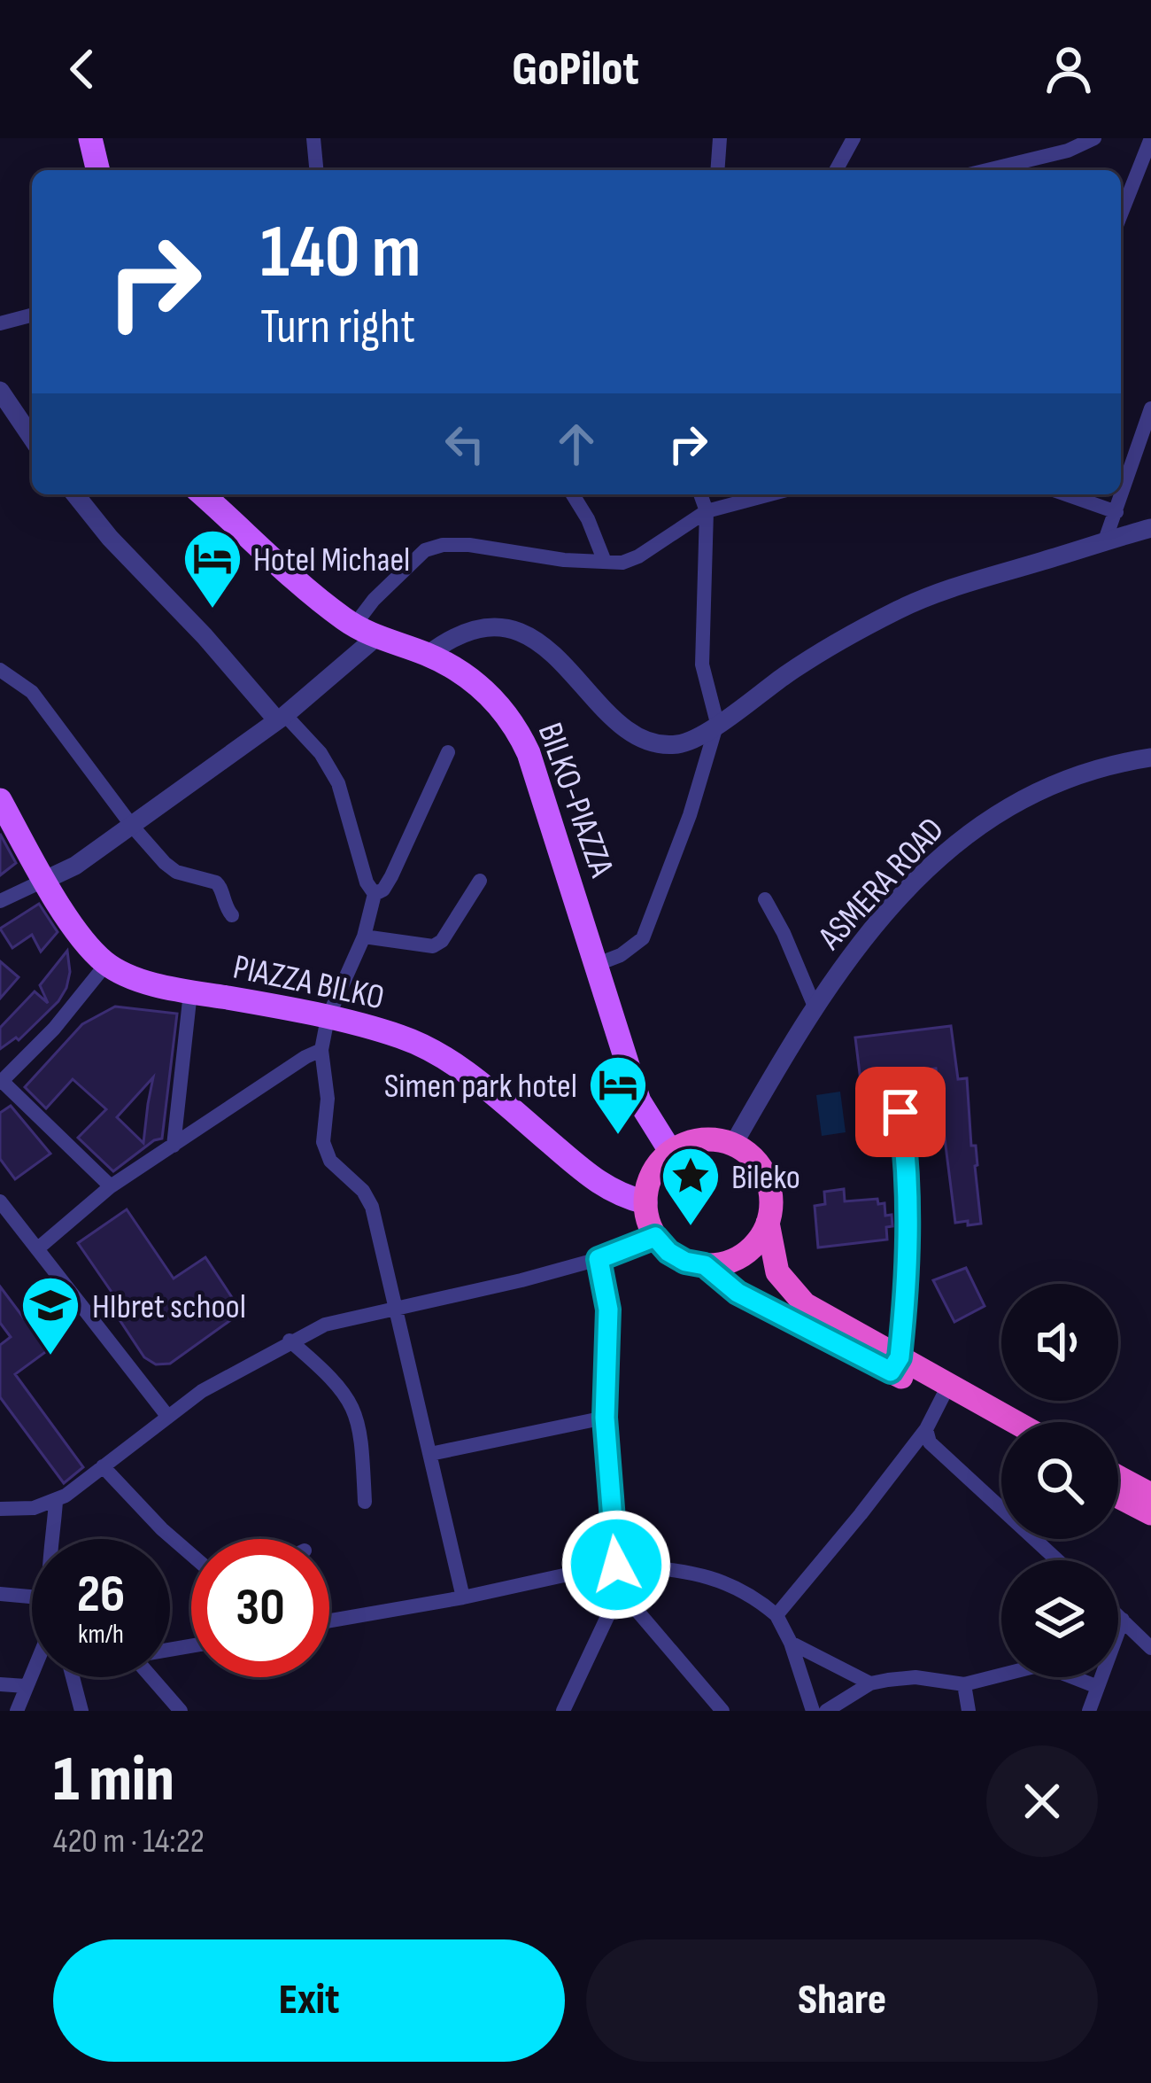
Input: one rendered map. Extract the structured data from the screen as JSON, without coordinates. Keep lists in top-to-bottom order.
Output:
{
  "streets": {
    "main road": ["BILKO-PIAZZA", "PIAZZA BILKO"],
    "street": ["ASMERA ROAD"]
  },
  "crossings": [
    ["BILKO-PIAZZA", "ASMERA ROAD"],
    ["BILKO-PIAZZA", "PIAZZA BILKO"],
    ["ASMERA ROAD", "PIAZZA BILKO"]
  ],
  "places": {
    "hotel": ["Hotel Michael", "Simen park hotel"],
    "place": ["Bileko"],
    "school or university": ["HIbret school"]
  },
  "page": {
    "header": "GoPilot",
    "turn": ["140 m", "Turn right"],
    "speed": "26 km/h",
    "limit": "30",
    "heading": ["1 min", "420 m · 14:22"],
    "buttons": ["Exit", "Share"]
  }
}
